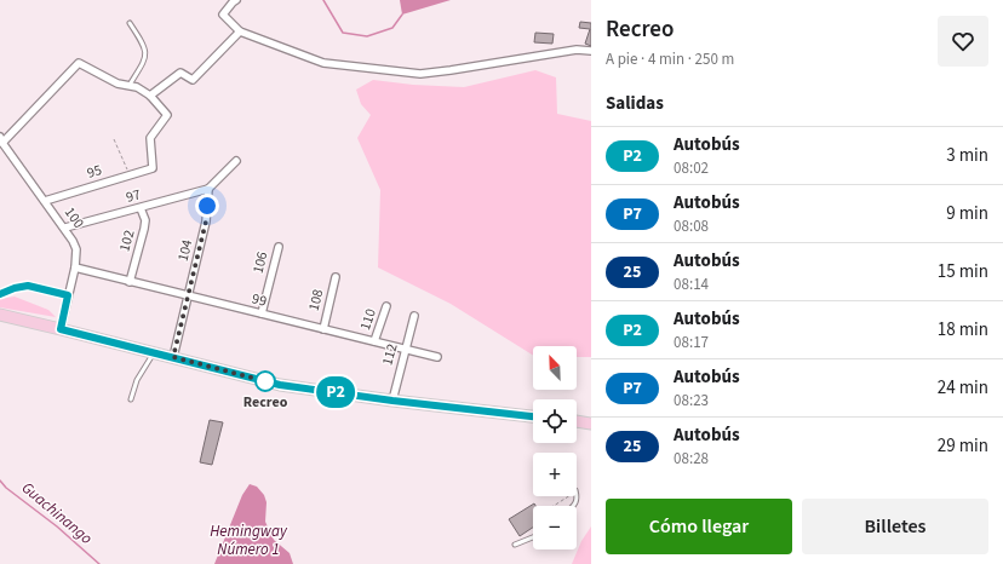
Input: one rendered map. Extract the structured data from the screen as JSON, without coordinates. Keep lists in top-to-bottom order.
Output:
{
  "streets": {
    "street": [
      "95",
      "97",
      "100",
      "102",
      "104",
      "106",
      "99",
      "108",
      "110",
      "112"
    ]
  },
  "crossings": [
    ["95", "100"],
    ["97", "100"],
    ["97", "102"],
    ["97", "104"],
    ["100", "99"],
    ["102", "99"],
    ["104", "99"],
    ["106", "99"],
    ["99", "108"],
    ["99", "110"],
    ["99", "112"]
  ],
  "water": ["Guachinango", "Hemingway Número 1"],
  "places": ["Recreo"],
  "lines": ["bus line P2"],
  "north": "top left",
  "page": {
    "on_map": "P2",
    "heading": [
      ["Recreo", "A pie · 4 min · 250 m"],
      "Salidas"
    ],
    "list": [
      {
        "mark": "P2",
        "name": "Autobús",
        "note": "08:02",
        "value": "3 min"
      },
      {
        "mark": "P7",
        "name": "Autobús",
        "note": "08:08",
        "value": "9 min"
      },
      {
        "mark": "25",
        "name": "Autobús",
        "note": "08:14",
        "value": "15 min"
      },
      {
        "mark": "P2",
        "name": "Autobús",
        "note": "08:17",
        "value": "18 min"
      },
      {
        "mark": "P7",
        "name": "Autobús",
        "note": "08:23",
        "value": "24 min"
      },
      {
        "mark": "25",
        "name": "Autobús",
        "note": "08:28",
        "value": "29 min"
      }
    ],
    "map_buttons": ["+", "−"],
    "buttons": ["Cómo llegar", "Billetes"]
  }
}
